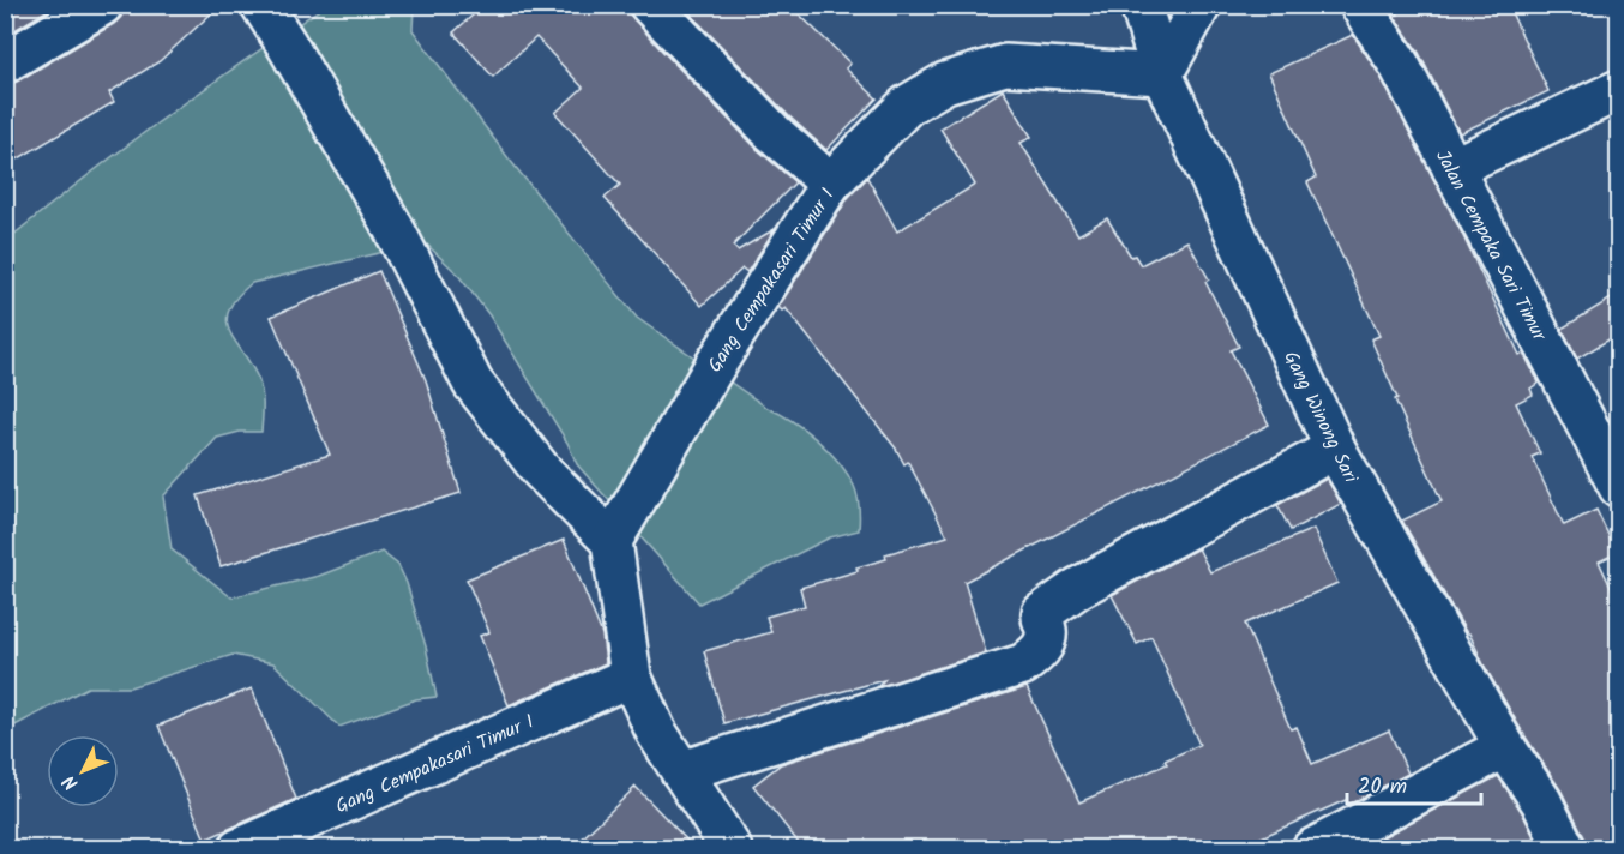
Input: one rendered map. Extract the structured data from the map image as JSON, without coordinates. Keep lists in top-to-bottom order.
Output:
{
  "streets": {
    "street": ["Jalan Cempaka Sari Timur", "Gang Cempakasari Timur I", "Gang Winong Sari"]
  },
  "crossings": [
    ["Gang Cempakasari Timur I", "Gang Winong Sari"]
  ],
  "scale_bar": "20 m",
  "north": "bottom left"
}
